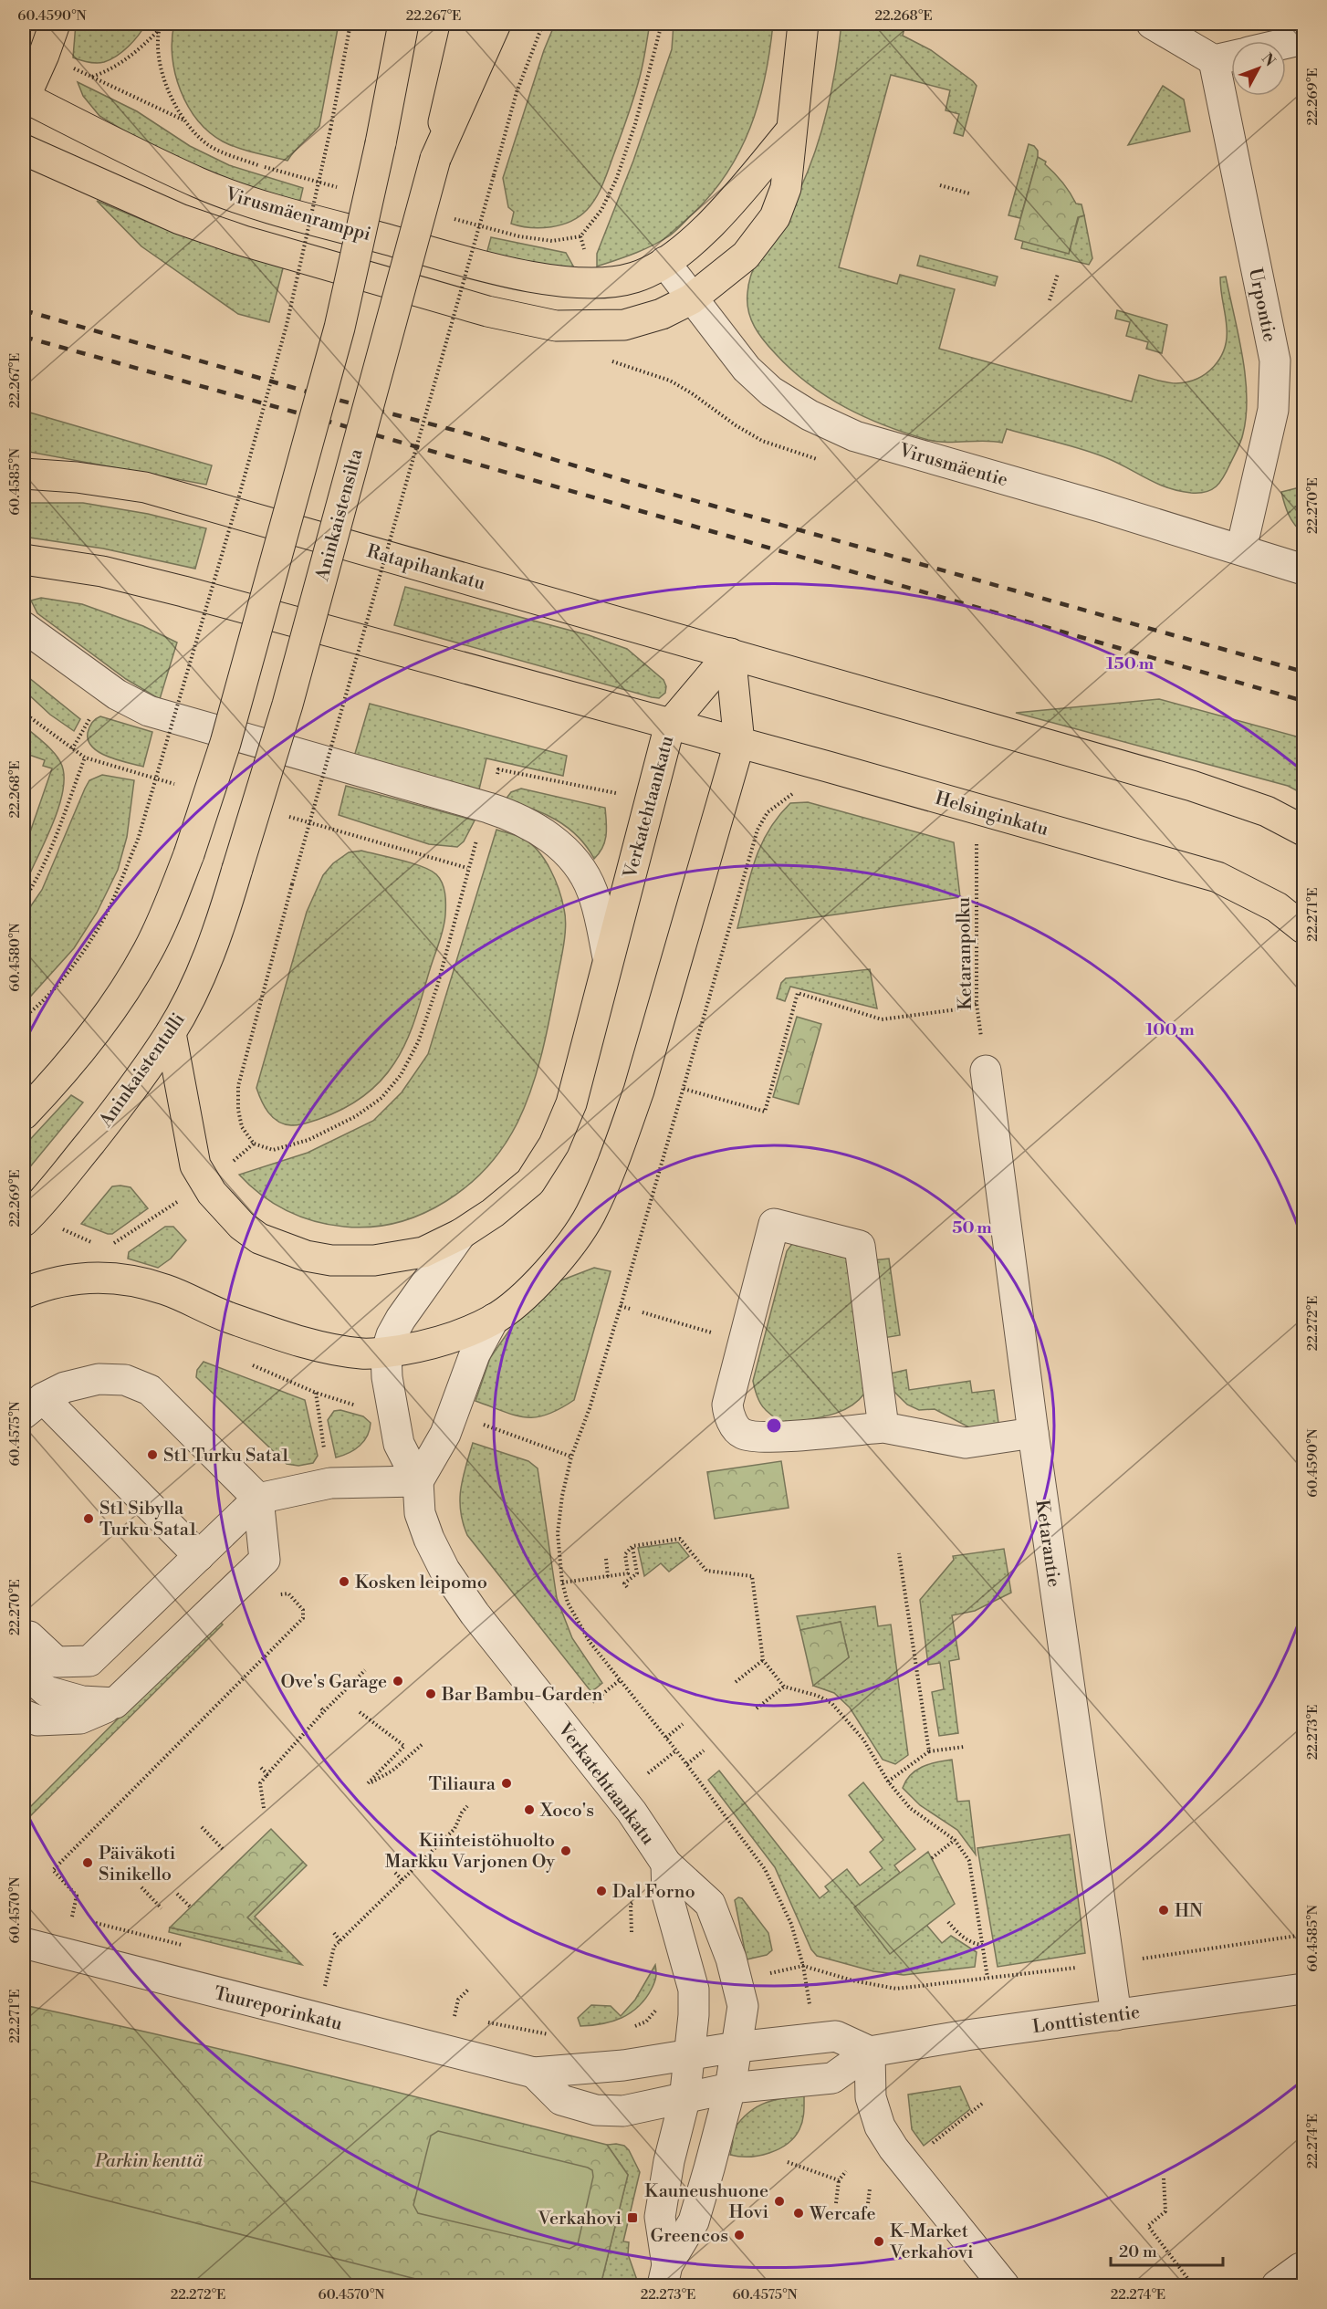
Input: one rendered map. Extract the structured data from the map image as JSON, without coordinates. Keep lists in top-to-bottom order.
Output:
{
  "streets": {
    "main road": [
      "Virusmäenramppi",
      "Aninkaistensilta",
      "Ratapihankatu",
      "Verkatehtaankatu",
      "Helsinginkatu",
      "Aninkaistentulli"
    ],
    "street": [
      "Urpontie",
      "Virusmäentie",
      "Ketarantie",
      "Tuureporinkatu",
      "Lonttistentie"
    ],
    "path": ["Ketaranpolku"]
  },
  "crossings": [
    ["Virusmäenramppi", "Virusmäentie"],
    ["Urpontie", "Virusmäentie"],
    ["Aninkaistensilta", "Aninkaistentulli"],
    ["Ratapihankatu", "Verkatehtaankatu"],
    ["Verkatehtaankatu", "Helsinginkatu"],
    ["Verkatehtaankatu", "Tuureporinkatu"],
    ["Verkatehtaankatu", "Lonttistentie"],
    ["Ketaranpolku", "Ketarantie"],
    ["Ketarantie", "Lonttistentie"]
  ],
  "parks": ["Parkin kenttä"],
  "places": {
    "other": [
      "St1 Turku Sata1",
      "St1 Sibylla Turku Sata1",
      "Kosken leipomo",
      "Ove's Garage",
      "Bar Bambu-Garden",
      "Tiliaura",
      "Xoco's",
      "Kiinteistöhuolto Markku Varjonen Oy",
      "Päiväkoti Sinikello",
      "Dal Forno",
      "HN",
      "Kauneushuone Hovi",
      "Wercafe",
      "Greencos",
      "K-Market Verkahovi"
    ],
    "transit": ["Verkahovi"]
  },
  "scale_bar": "20 m",
  "north": "top right",
  "coordinates": [
    "60.4590°N",
    "22.267°E",
    "22.268°E",
    "22.269°E",
    "60.4585°N",
    "22.270°E",
    "22.271°E",
    "60.4580°N",
    "22.272°E",
    "60.4575°N",
    "22.273°E",
    "60.4570°N",
    "22.274°E"
  ],
  "rings": ["150 m", "100 m", "50 m"]
}
